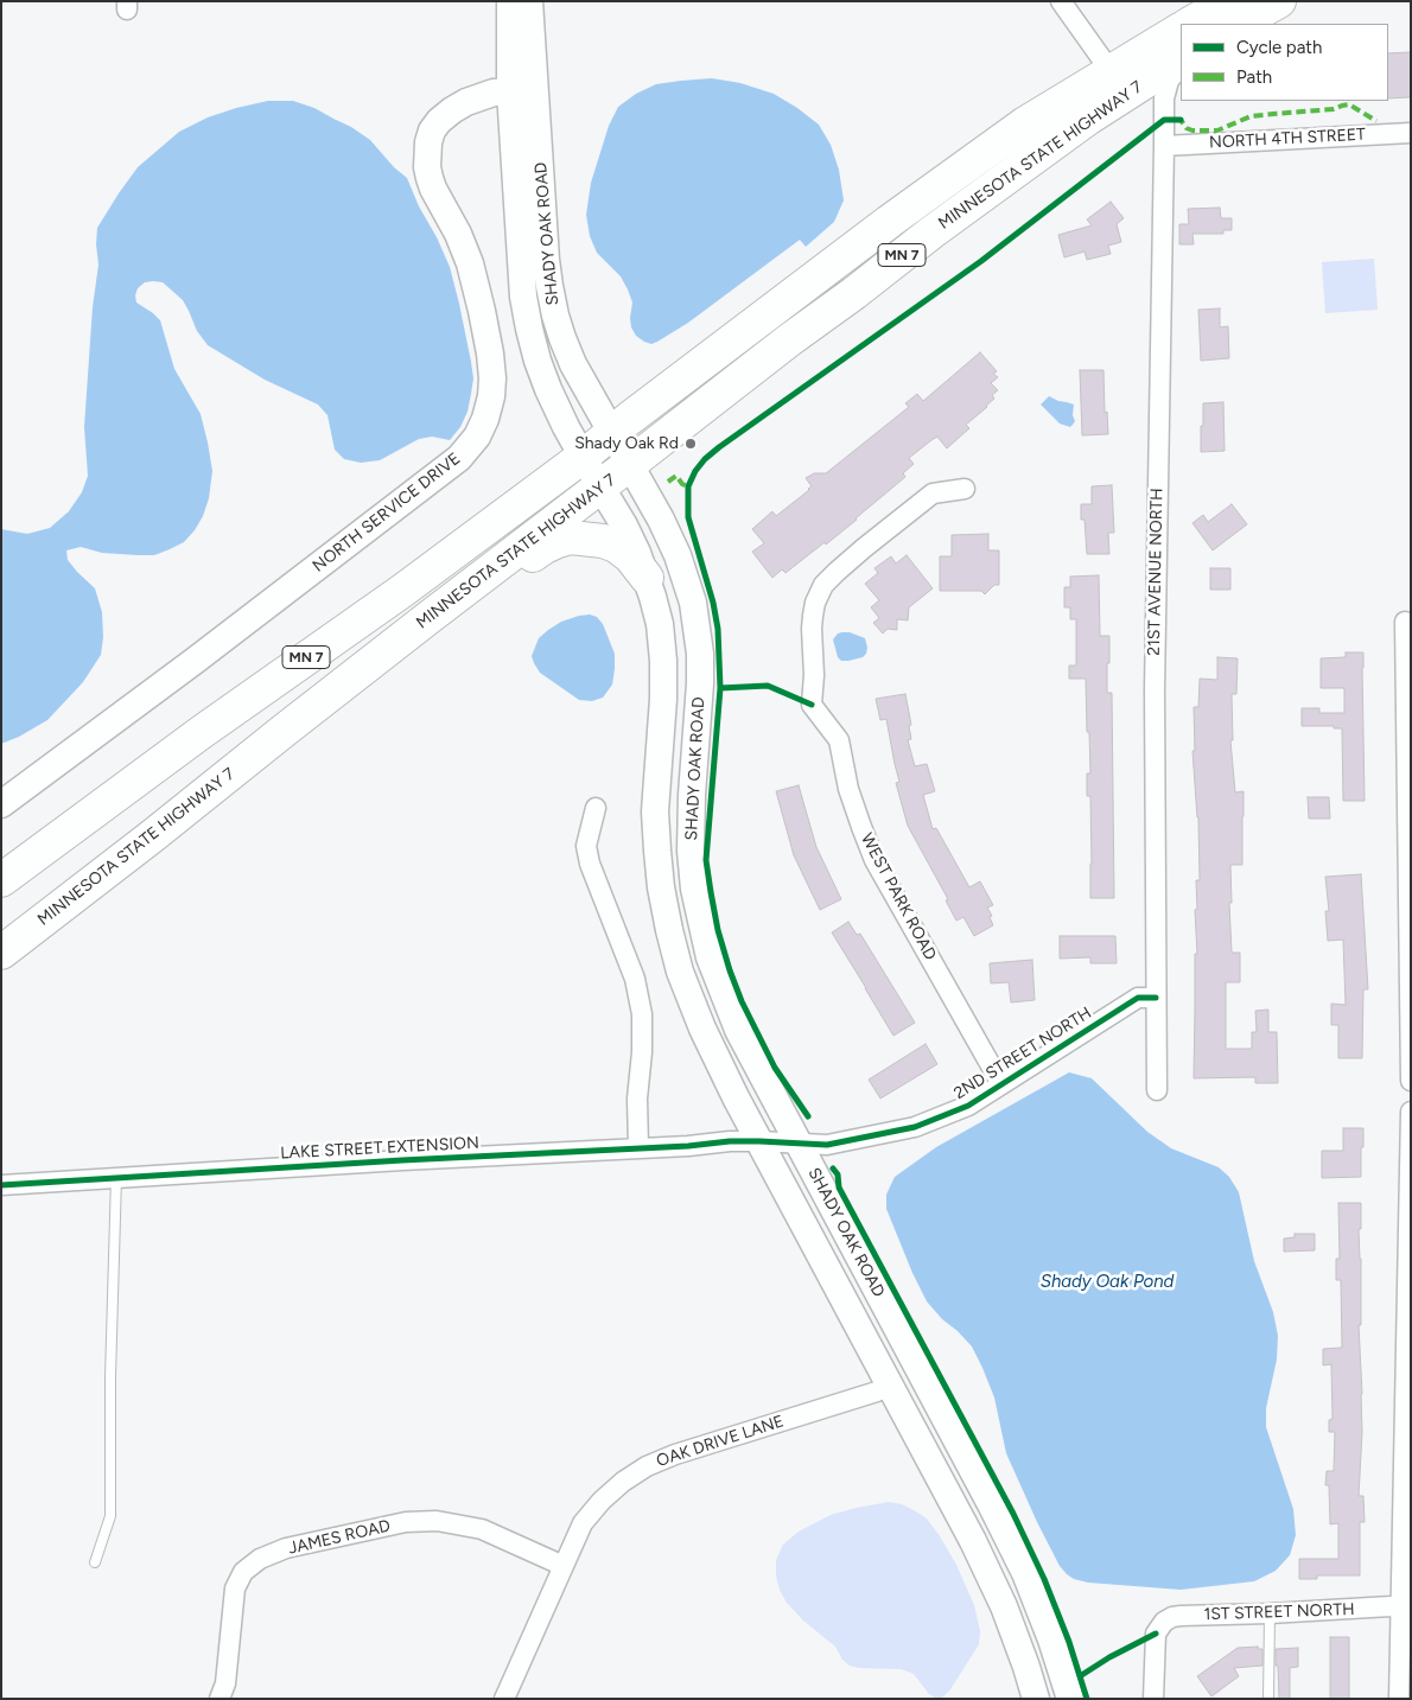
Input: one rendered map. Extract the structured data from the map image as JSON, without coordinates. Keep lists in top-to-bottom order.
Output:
{
  "streets": {
    "highway": ["MINNESOTA STATE HIGHWAY 7", "MN 7"],
    "main road": ["SHADY OAK ROAD", "NORTH SERVICE DRIVE"],
    "street": [
      "NORTH 4TH STREET",
      "21ST AVENUE NORTH",
      "WEST PARK ROAD",
      "2ND STREET NORTH",
      "LAKE STREET EXTENSION",
      "OAK DRIVE LANE",
      "JAMES ROAD",
      "1ST STREET NORTH"
    ]
  },
  "crossings": [
    ["NORTH 4TH STREET", "21ST AVENUE NORTH"],
    ["MINNESOTA STATE HIGHWAY 7", "SHADY OAK ROAD"],
    ["SHADY OAK ROAD", "NORTH SERVICE DRIVE"],
    ["SHADY OAK ROAD", "2ND STREET NORTH"],
    ["SHADY OAK ROAD", "LAKE STREET EXTENSION"],
    ["SHADY OAK ROAD", "OAK DRIVE LANE"],
    ["21ST AVENUE NORTH", "2ND STREET NORTH"],
    ["WEST PARK ROAD", "2ND STREET NORTH"],
    ["2ND STREET NORTH", "LAKE STREET EXTENSION"],
    ["OAK DRIVE LANE", "JAMES ROAD"]
  ],
  "water": ["Shady Oak Pond"],
  "places": ["Shady Oak Rd"],
  "legend": ["Cycle path", "Path"]
}
